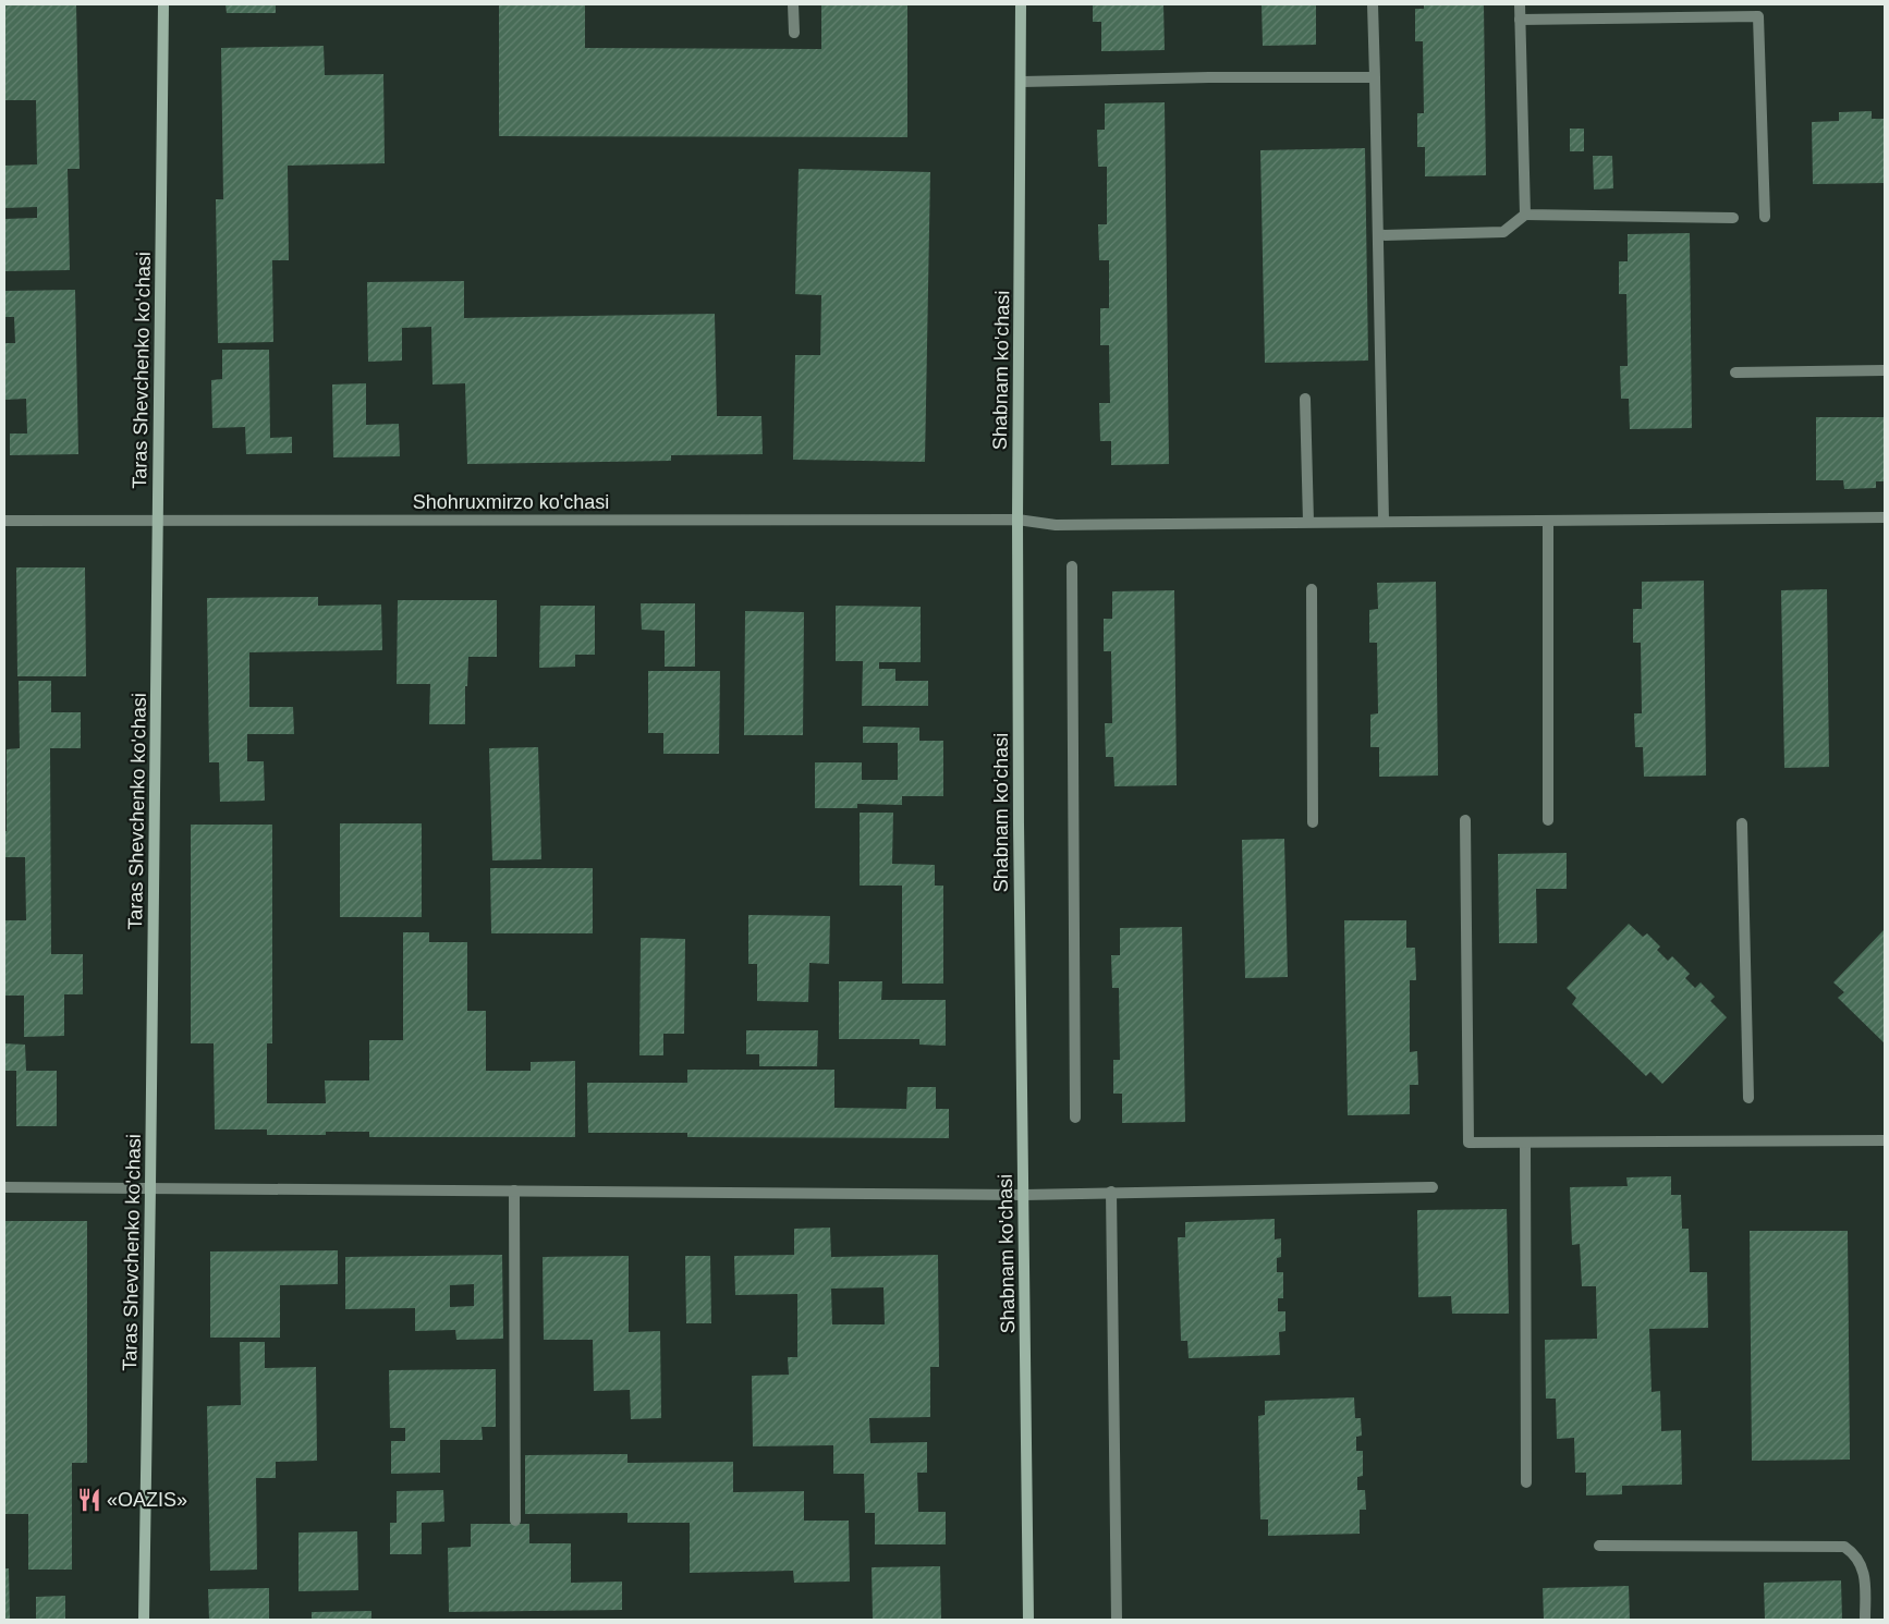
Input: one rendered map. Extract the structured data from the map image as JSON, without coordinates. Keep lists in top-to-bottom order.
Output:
{
  "streets": {
    "street": ["Taras Shevchenko ko'chasi", "Shabnam ko'chasi", "Shohruxmirzo ko'chasi"]
  },
  "crossings": [
    ["Taras Shevchenko ko'chasi", "Shohruxmirzo ko'chasi"],
    ["Shabnam ko'chasi", "Shohruxmirzo ko'chasi"]
  ],
  "places": {
    "restaurant": ["«OAZIS»"]
  }
}
